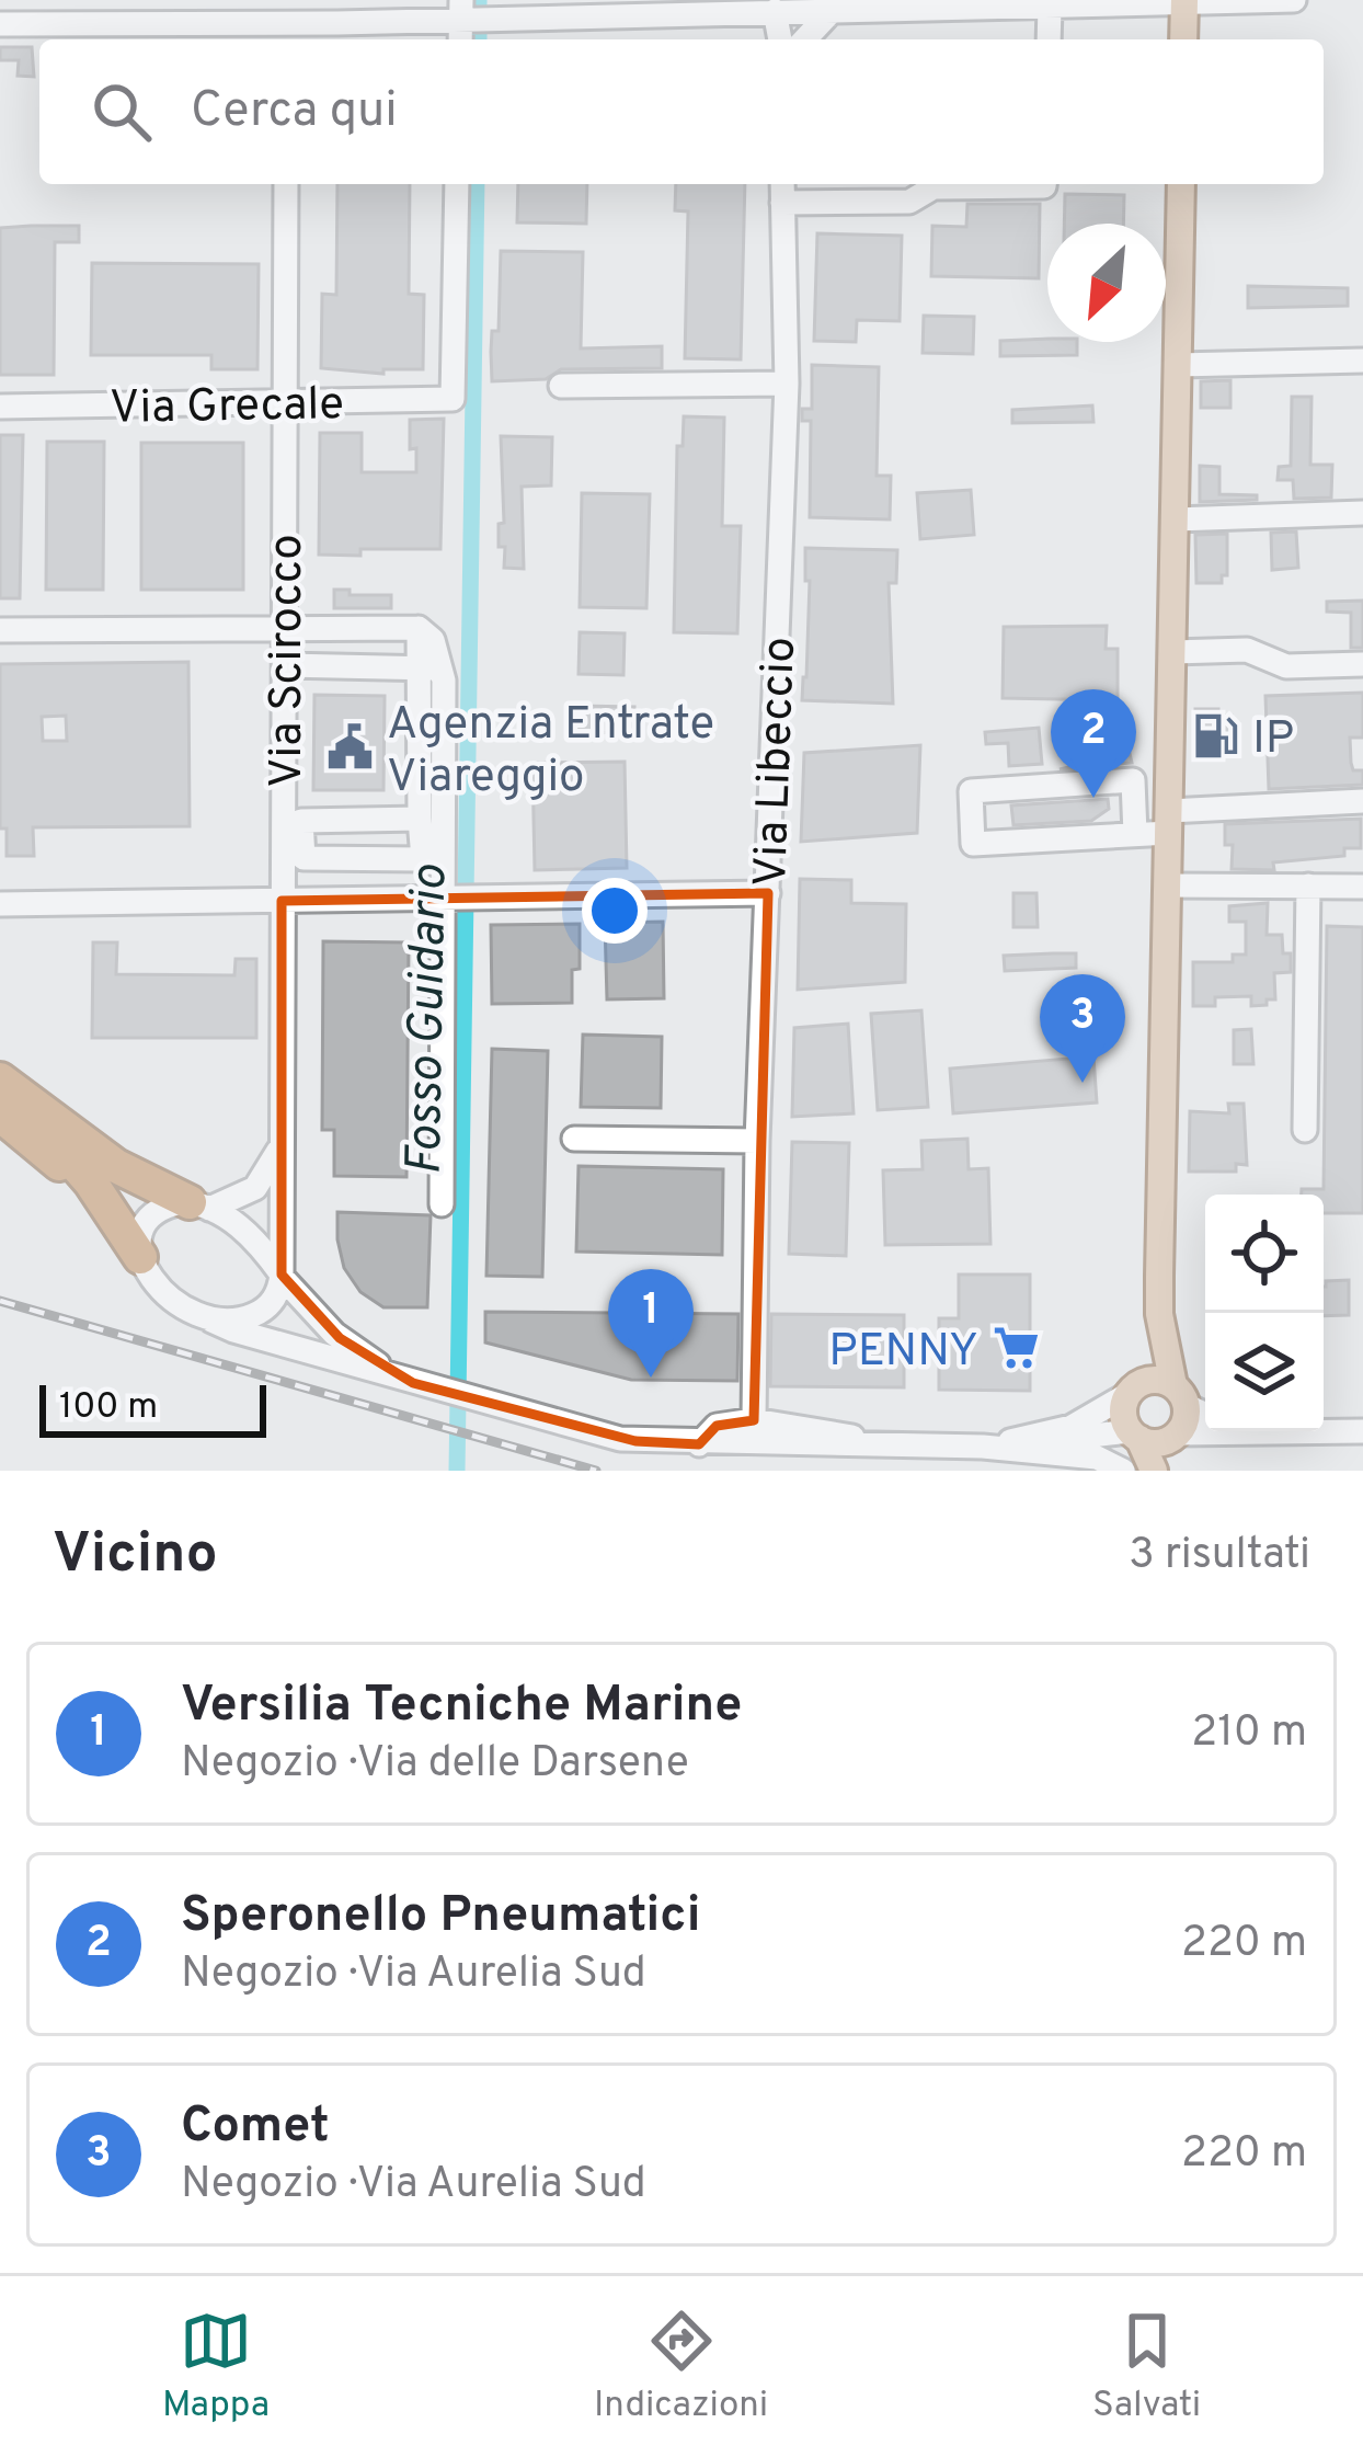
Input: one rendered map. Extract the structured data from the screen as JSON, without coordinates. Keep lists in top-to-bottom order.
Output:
{
  "streets": {
    "street": ["Via Grecale", "Via Scirocco", "Via Libeccio"]
  },
  "crossings": [
    ["Via Grecale", "Via Scirocco"]
  ],
  "water": ["Fosso Guidario"],
  "places": {
    "fuel station": ["IP"],
    "public building": ["Agenzia Entrate Viareggio"],
    "supermarket": ["PENNY"]
  },
  "scale_bar": "100 m",
  "north": "bottom left",
  "page": {
    "search": "Cerca qui",
    "pins": ["2", "3", "1"],
    "scale": "100 m",
    "heading": ["Vicino", "3 risultati"],
    "list": [
      {
        "mark": "1",
        "name": "Versilia Tecniche Marine",
        "note": "Negozio · Via delle Darsene",
        "value": "210 m"
      },
      {
        "mark": "2",
        "name": "Speronello Pneumatici",
        "note": "Negozio · Via Aurelia Sud",
        "value": "220 m"
      },
      {
        "mark": "3",
        "name": "Comet",
        "note": "Negozio · Via Aurelia Sud",
        "value": "220 m"
      }
    ],
    "nav": ["Mappa", "Indicazioni", "Salvati"]
  }
}
